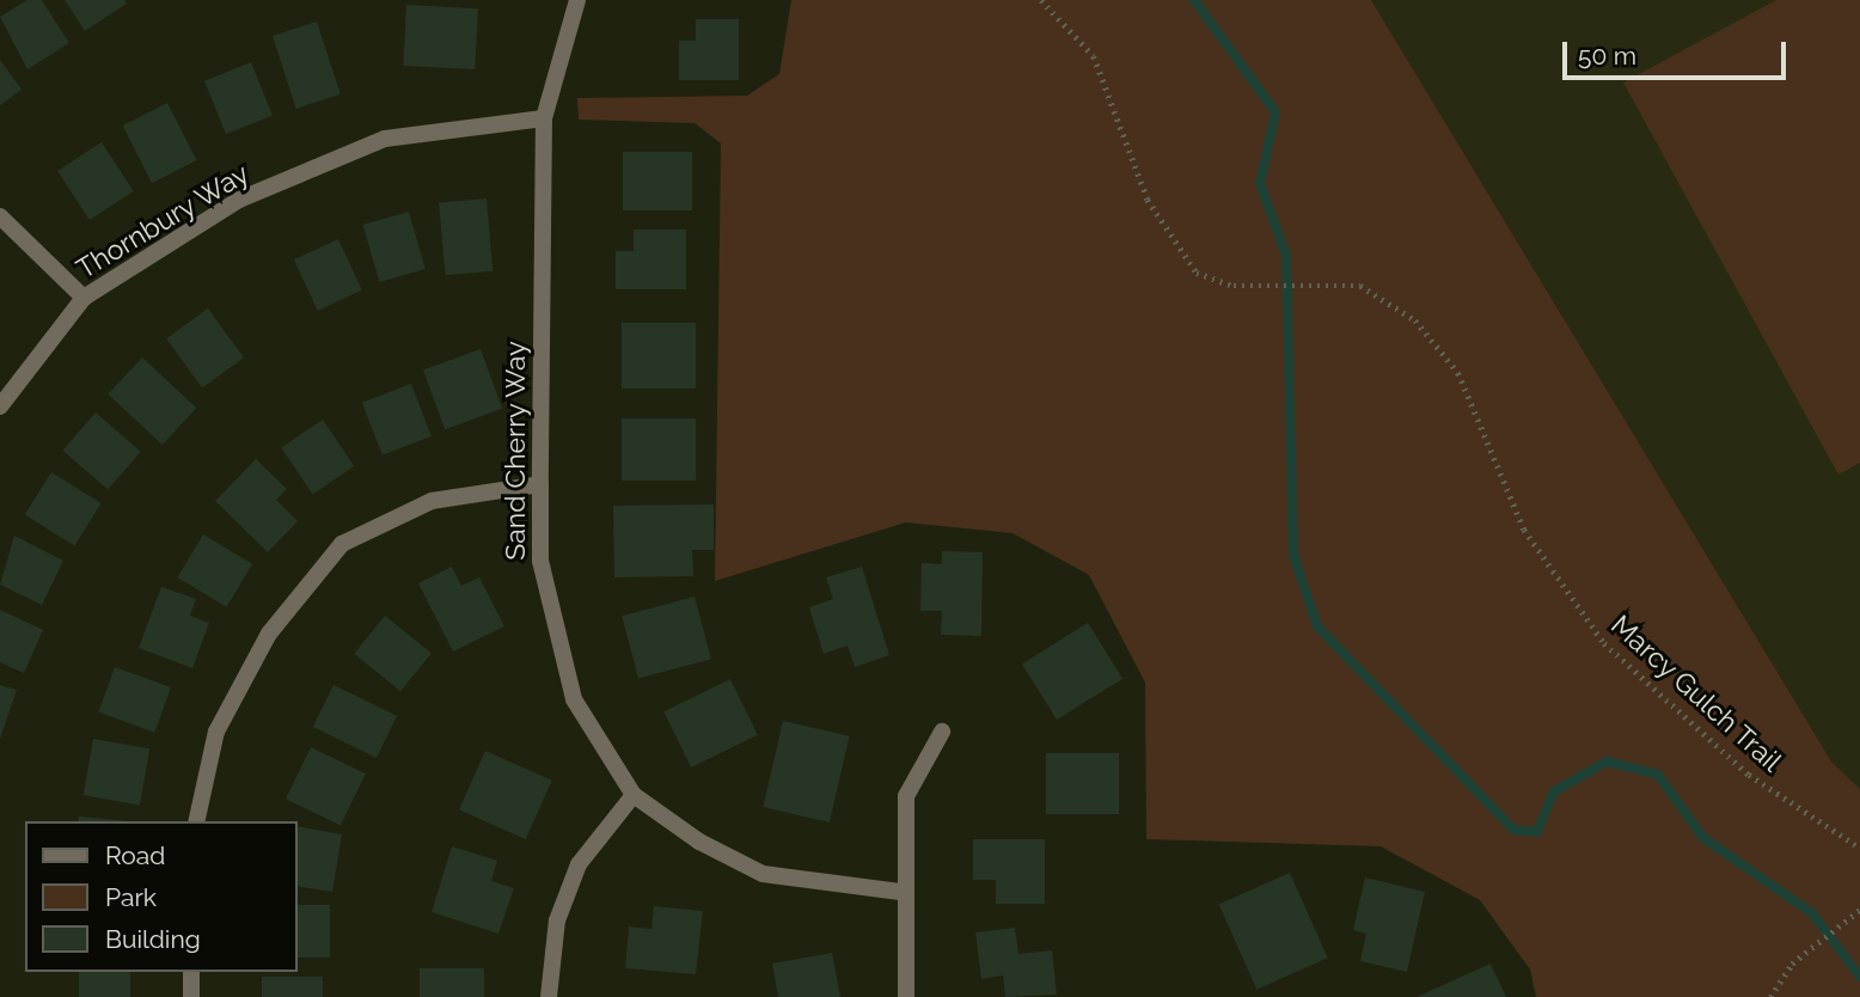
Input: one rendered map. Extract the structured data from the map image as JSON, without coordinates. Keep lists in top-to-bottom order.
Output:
{
  "streets": {
    "street": ["Thornbury Way", "Sand Cherry Way"],
    "path": ["Marcy Gulch Trail"]
  },
  "crossings": [
    ["Thornbury Way", "Sand Cherry Way"]
  ],
  "legend": ["Road", "Park", "Building"],
  "scale_bar": "50 m"
}
